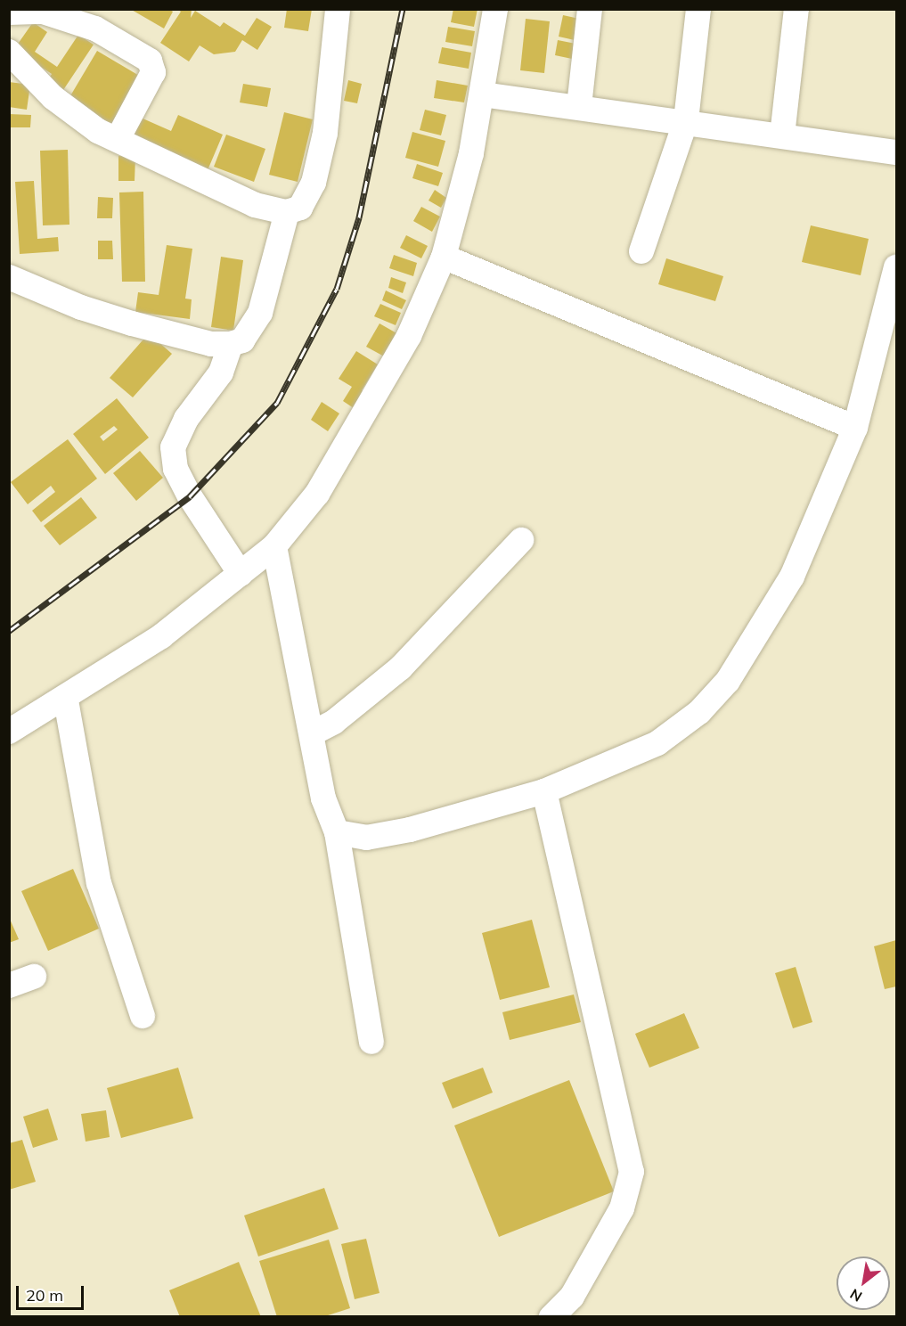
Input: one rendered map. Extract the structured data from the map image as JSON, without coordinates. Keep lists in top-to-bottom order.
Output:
{
  "scale_bar": "20 m",
  "north": "bottom left"
}
